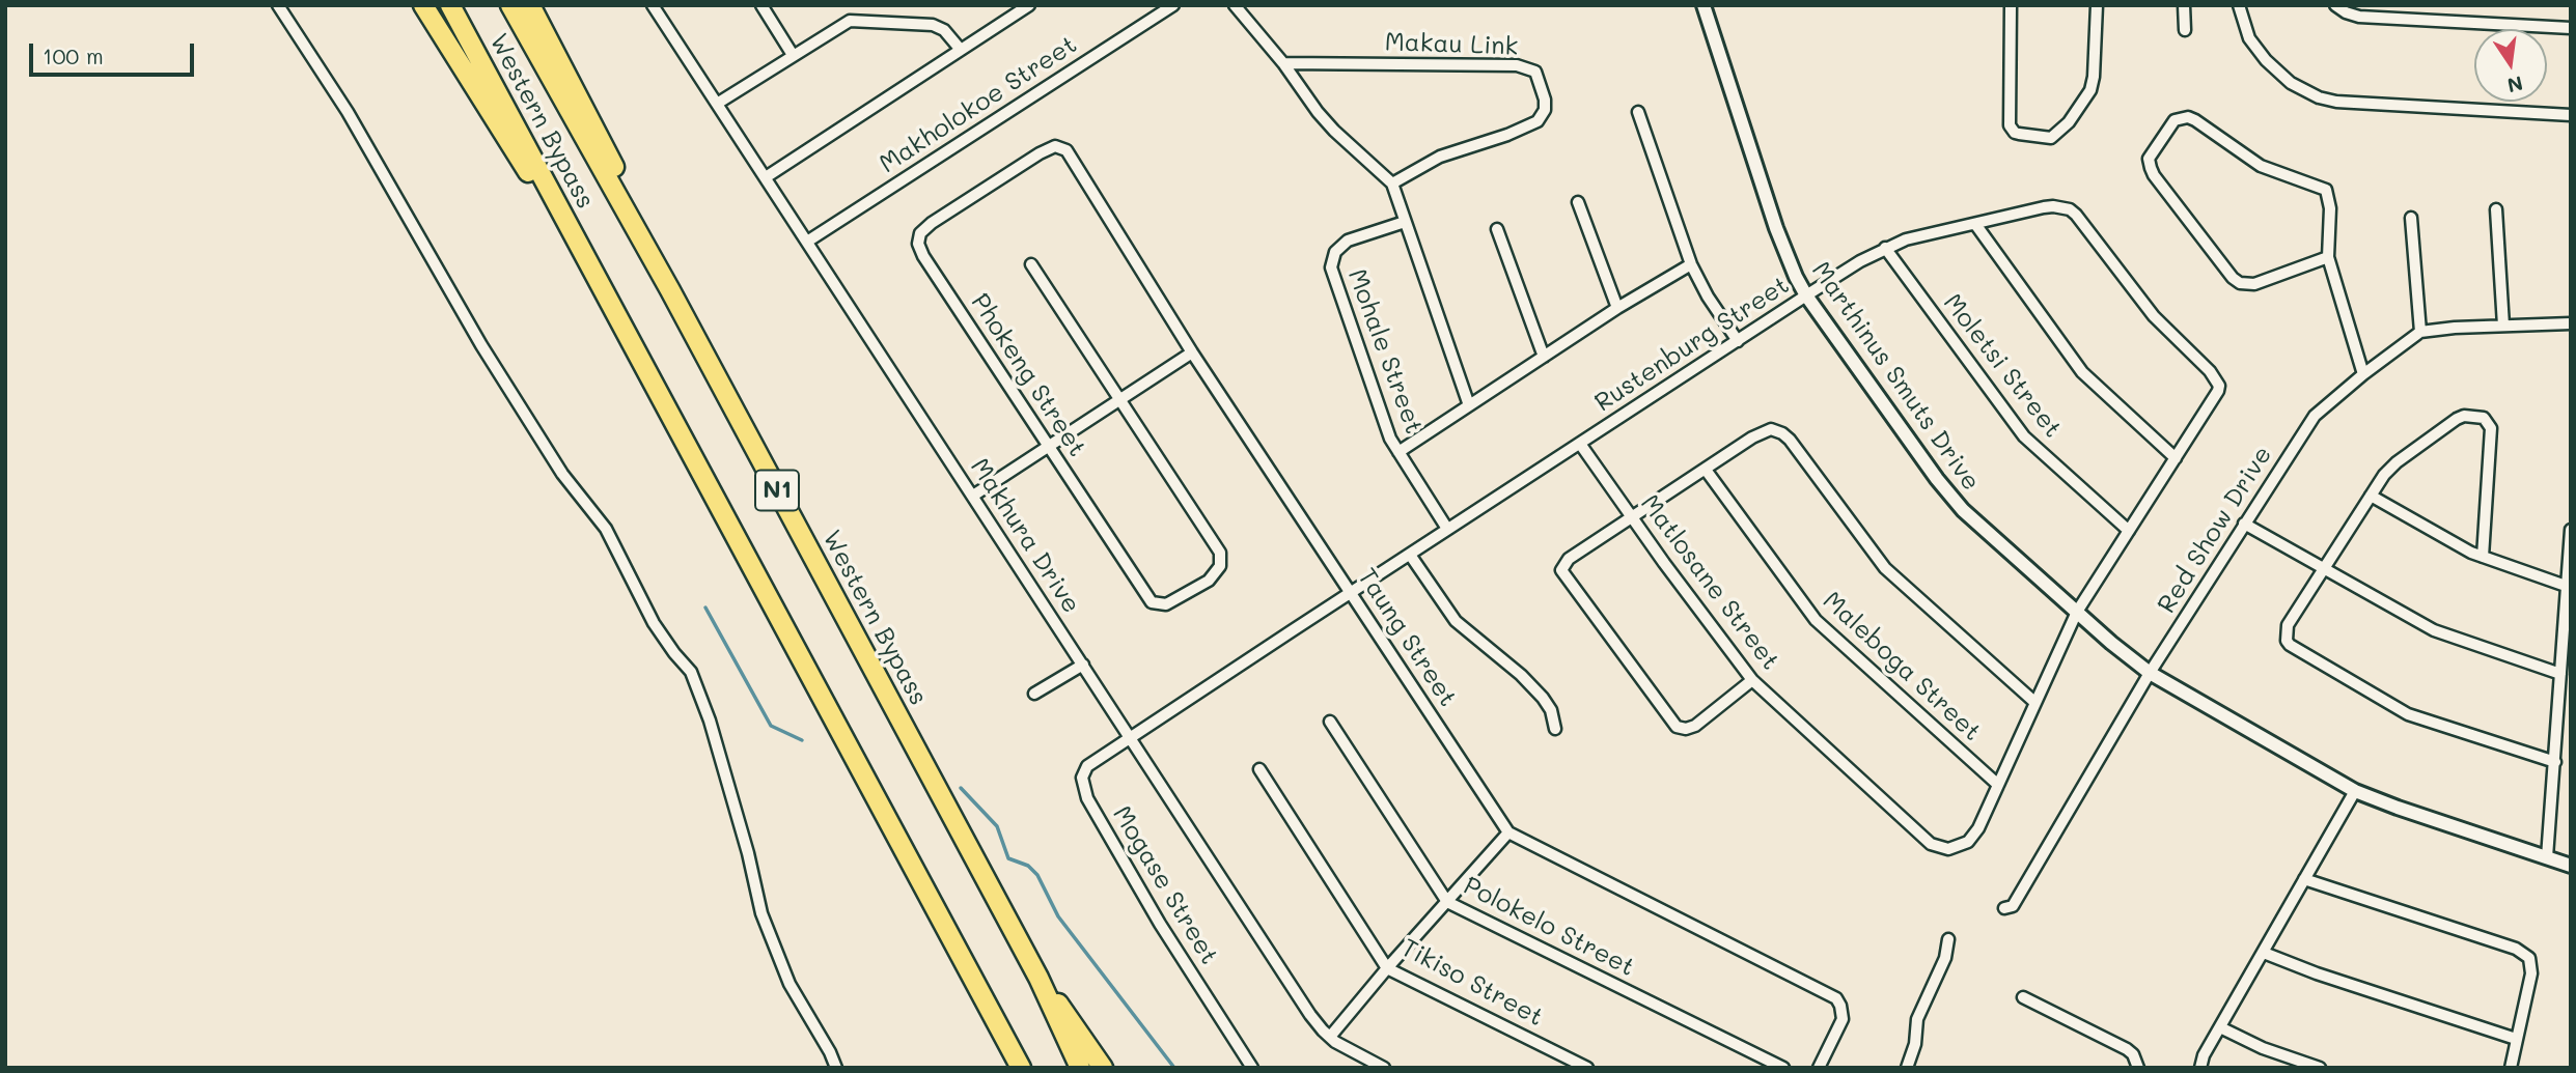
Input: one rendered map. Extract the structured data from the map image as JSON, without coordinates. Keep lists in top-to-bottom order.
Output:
{
  "streets": {
    "highway": ["Western Bypass", "N1"],
    "street": [
      "Makau Link",
      "Makholokoe Street",
      "Rustenburg Street",
      "Mohale Street",
      "Moletsi Street",
      "Phokeng Street",
      "Marthinus Smuts Drive",
      "Red Show Drive",
      "Makhura Drive",
      "Matlosane Street",
      "Taung Street",
      "Maleboga Street",
      "Mogase Street",
      "Polokelo Street",
      "Tikiso Street"
    ]
  },
  "crossings": [
    ["Makholokoe Street", "Makhura Drive"],
    ["Rustenburg Street", "Mohale Street"],
    ["Rustenburg Street", "Moletsi Street"],
    ["Rustenburg Street", "Marthinus Smuts Drive"],
    ["Rustenburg Street", "Makhura Drive"],
    ["Rustenburg Street", "Matlosane Street"],
    ["Rustenburg Street", "Taung Street"],
    ["Rustenburg Street", "Maleboga Street"],
    ["Rustenburg Street", "Mogase Street"],
    ["Phokeng Street", "Taung Street"],
    ["Marthinus Smuts Drive", "Red Show Drive"],
    ["Makhura Drive", "Mogase Street"]
  ],
  "scale_bar": "100 m",
  "north": "bottom"
}
